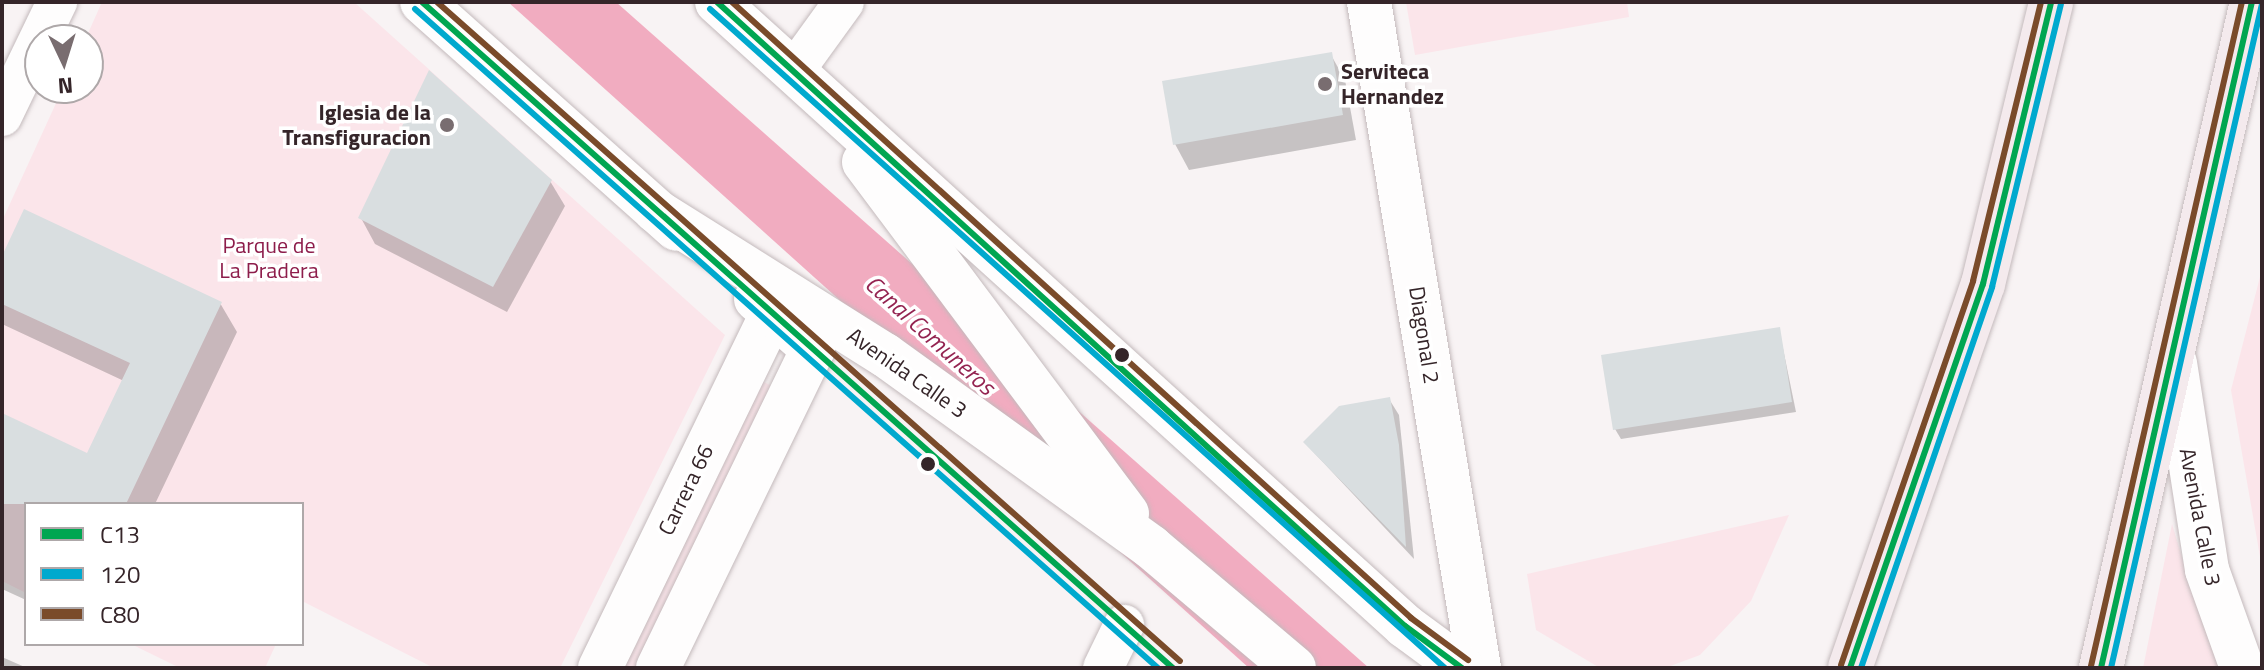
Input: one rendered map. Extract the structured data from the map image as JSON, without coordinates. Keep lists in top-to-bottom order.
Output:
{
  "streets": {
    "main road": ["Diagonal 2", "Avenida Calle 3", "Carrera 66"]
  },
  "crossings": [
    ["Avenida Calle 3", "Carrera 66"]
  ],
  "water": ["Canal Comuneros"],
  "parks": ["Parque de La Pradera"],
  "places": ["Serviteca Hernandez", "Iglesia de la Transfiguracion"],
  "lines": ["transit line C13", "transit line C80", "transit line 120"],
  "legend": ["C13", "120", "C80"],
  "north": "bottom"
}
